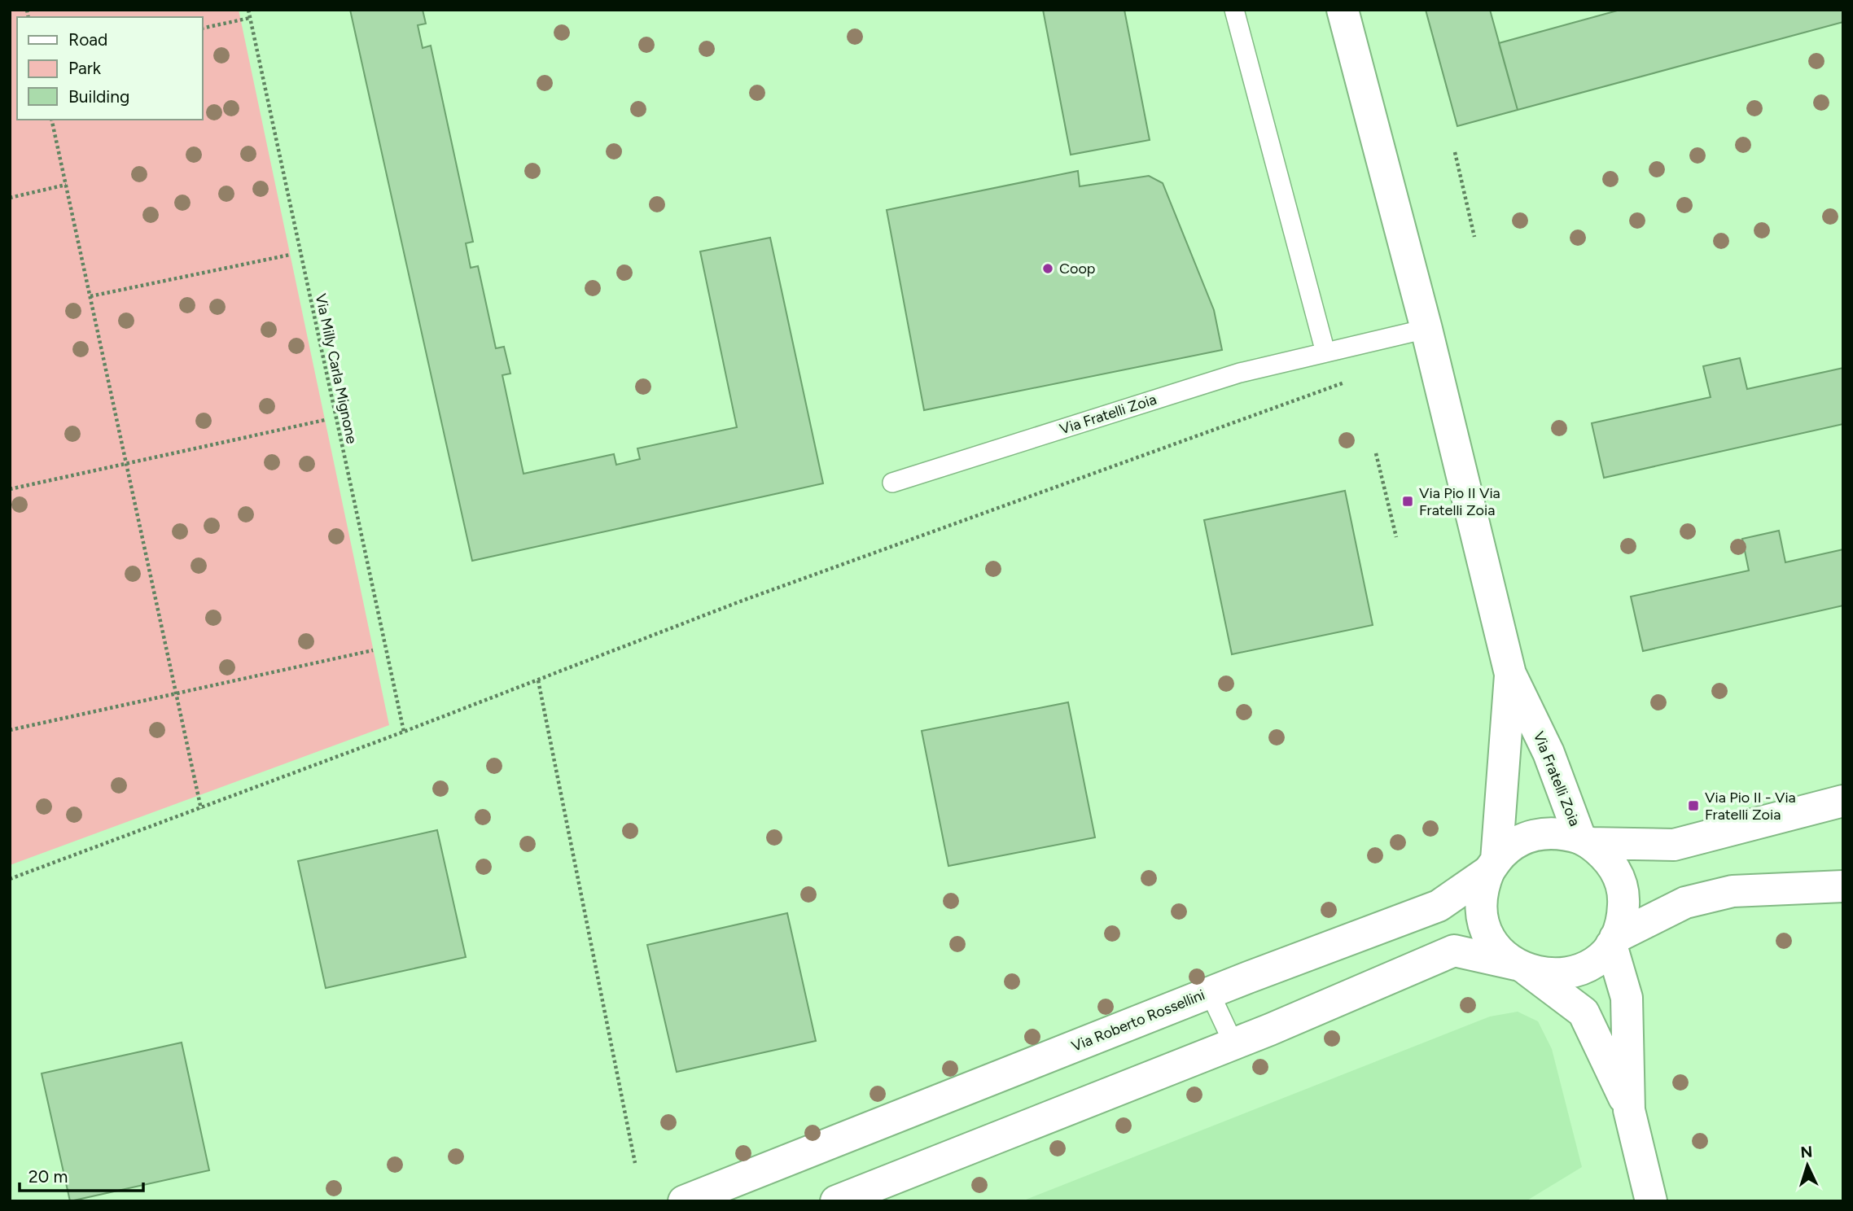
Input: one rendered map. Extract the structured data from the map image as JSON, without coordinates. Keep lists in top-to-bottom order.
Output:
{
  "streets": {
    "street": ["Via Fratelli Zoia", "Via Roberto Rossellini"],
    "path": ["Via Milly Carla Mignone"]
  },
  "crossings": [
    ["Via Fratelli Zoia", "Via Roberto Rossellini"]
  ],
  "places": {
    "other": ["Coop"],
    "transit": ["Via Pio II Via Fratelli Zoia", "Via Pio II - Via Fratelli Zoia"]
  },
  "legend": ["Road", "Park", "Building"],
  "scale_bar": "20 m",
  "north": "top"
}
